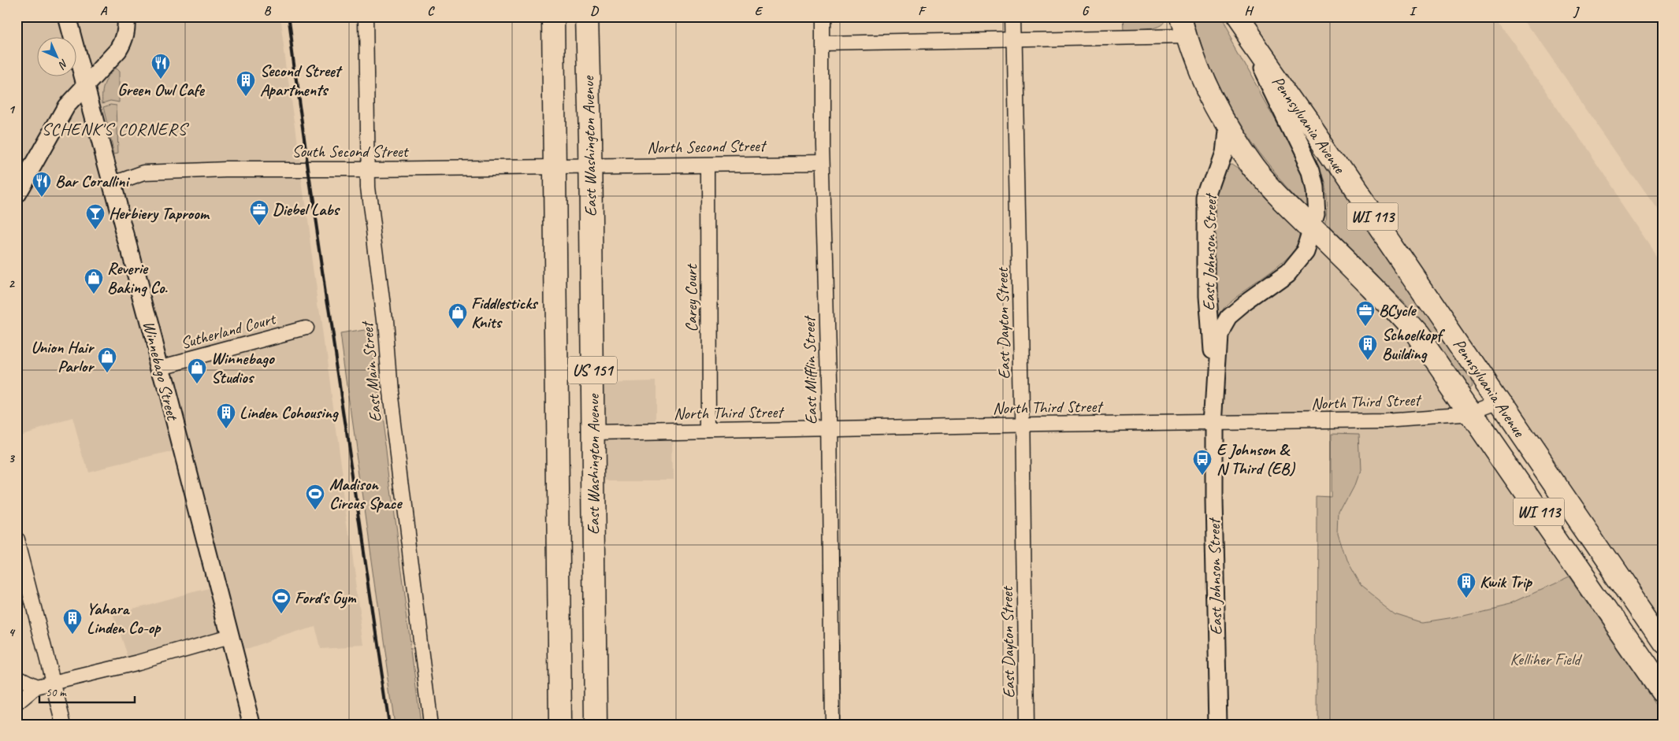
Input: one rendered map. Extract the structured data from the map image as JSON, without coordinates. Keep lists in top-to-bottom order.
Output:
{
  "streets": {
    "main road": [
      "Pennsylvania Avenue",
      "East Washington Avenue",
      "WI 113",
      "US 151"
    ],
    "street": [
      "North Second Street",
      "South Second Street",
      "East Johnson Street",
      "Carey Court",
      "East Dayton Street",
      "Sutherland Court",
      "Winnebago Street",
      "East Mifflin Street",
      "East Main Street",
      "North Third Street"
    ]
  },
  "crossings": [
    ["Pennsylvania Avenue", "WI 113"],
    ["Pennsylvania Avenue", "East Johnson Street"],
    ["Pennsylvania Avenue", "North Third Street"],
    ["East Washington Avenue", "North Second Street"],
    ["East Washington Avenue", "South Second Street"],
    ["East Washington Avenue", "North Third Street"],
    ["North Second Street", "South Second Street"],
    ["North Second Street", "Carey Court"],
    ["North Second Street", "East Mifflin Street"],
    ["South Second Street", "Winnebago Street"],
    ["South Second Street", "East Main Street"],
    ["WI 113", "East Johnson Street"],
    ["East Johnson Street", "North Third Street"],
    ["Carey Court", "North Third Street"],
    ["East Dayton Street", "North Third Street"],
    ["Sutherland Court", "Winnebago Street"],
    ["East Mifflin Street", "North Third Street"]
  ],
  "districts": ["SCHENK'S CORNERS"],
  "parks": ["Kelliher Field"],
  "places": {
    "restaurant": ["Green Owl Cafe", "Bar Corallini"],
    "building": [
      "Second Street Apartments",
      "Schoelkopf Building",
      "Linden Cohousing",
      "Kwik Trip",
      "Yahara Linden Co-op"
    ],
    "office": ["Diebel Labs", "BCycle"],
    "bar": ["Herbiery Taproom"],
    "shop": [
      "Reverie Baking Co.",
      "Fiddlesticks Knits",
      "Union Hair Parlor",
      "Winnebago Studios"
    ],
    "bus stop": ["E Johnson & N Third (EB)"],
    "sports": ["Madison Circus Space", "Ford's Gym"]
  },
  "scale_bar": "50 m",
  "north": "bottom right",
  "grid": {
    "columns": [
      "A",
      "B",
      "C",
      "D",
      "E",
      "F",
      "G",
      "H",
      "I",
      "J"
    ],
    "rows": [
      "1",
      "2",
      "3",
      "4"
    ]
  }
}
